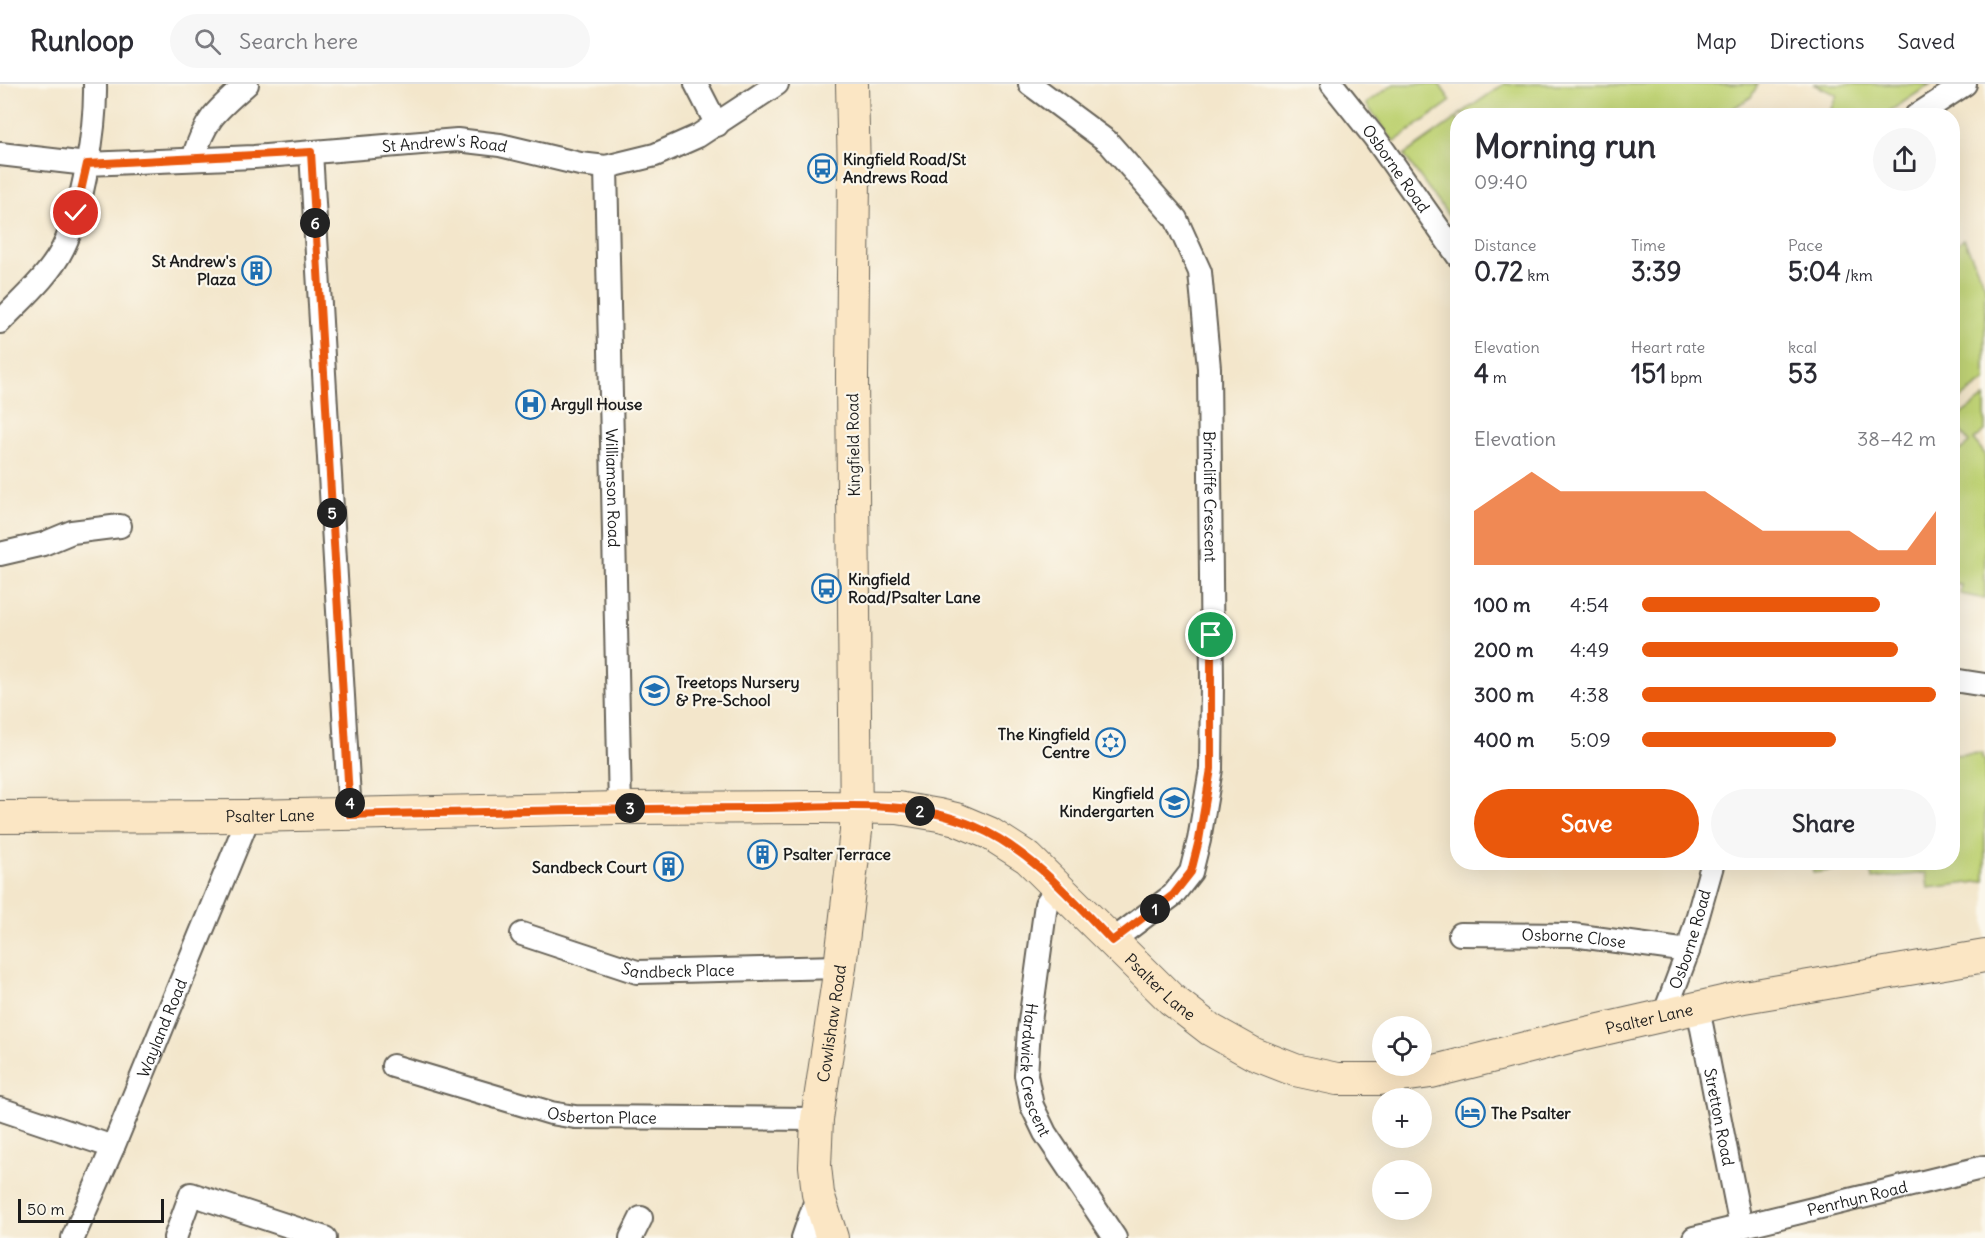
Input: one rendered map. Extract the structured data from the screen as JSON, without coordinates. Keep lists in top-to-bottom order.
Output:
{
  "streets": {
    "street": [
      "St Andrew's Road",
      "Osborne Road",
      "Kingfield Road",
      "Williamson Road",
      "Brincliffe Crescent",
      "Psalter Lane",
      "Osborne Close",
      "Sandbeck Place",
      "Cowlishaw Road",
      "Wayland Road",
      "Hardwick Crescent",
      "Osberton Place",
      "Stretton Road",
      "Penrhyn Road"
    ]
  },
  "crossings": [
    ["St Andrew's Road", "Williamson Road"],
    ["Osborne Road", "Psalter Lane"],
    ["Osborne Road", "Osborne Close"],
    ["Kingfield Road", "Psalter Lane"],
    ["Kingfield Road", "Cowlishaw Road"],
    ["Williamson Road", "Psalter Lane"],
    ["Brincliffe Crescent", "Psalter Lane"],
    ["Psalter Lane", "Cowlishaw Road"],
    ["Psalter Lane", "Wayland Road"],
    ["Psalter Lane", "Hardwick Crescent"],
    ["Psalter Lane", "Stretton Road"],
    ["Sandbeck Place", "Cowlishaw Road"],
    ["Cowlishaw Road", "Osberton Place"],
    ["Stretton Road", "Penrhyn Road"]
  ],
  "places": {
    "bus stop": ["Kingfield Road/St Andrews Road", "Kingfield Road/Psalter Lane"],
    "building": ["St Andrew's Plaza", "Psalter Terrace", "Sandbeck Court"],
    "hospital": ["Argyll House"],
    "school or university": ["Treetops Nursery & Pre-School", "Kingfield Kindergarten"],
    "synagogue": ["The Kingfield Centre"],
    "hotel": ["The Psalter"]
  },
  "scale_bar": "50 m",
  "page": {
    "header": "Runloop",
    "search": "Search here",
    "nav": ["Map", "Directions", "Saved"],
    "heading": ["Morning run", "09:40"],
    "pins": [
      "6",
      "5",
      "4",
      "3",
      "2",
      "1"
    ],
    "stats": [
      ["Distance", "0.72 km"],
      ["Time", "3:39"],
      ["Pace", "5:04 /km"],
      ["Elevation", "4 m"],
      ["Heart rate", "151 bpm"],
      ["kcal", "53"]
    ],
    "chart": ["Elevation", "38–42 m"],
    "list": [
      {
        "name": "100 m",
        "note": "4:54"
      },
      {
        "name": "200 m",
        "note": "4:49"
      },
      {
        "name": "300 m",
        "note": "4:38"
      },
      {
        "name": "400 m",
        "note": "5:09"
      }
    ],
    "buttons": ["Save", "Share"],
    "map_buttons": ["+", "−"],
    "scale": "50 m"
  }
}
